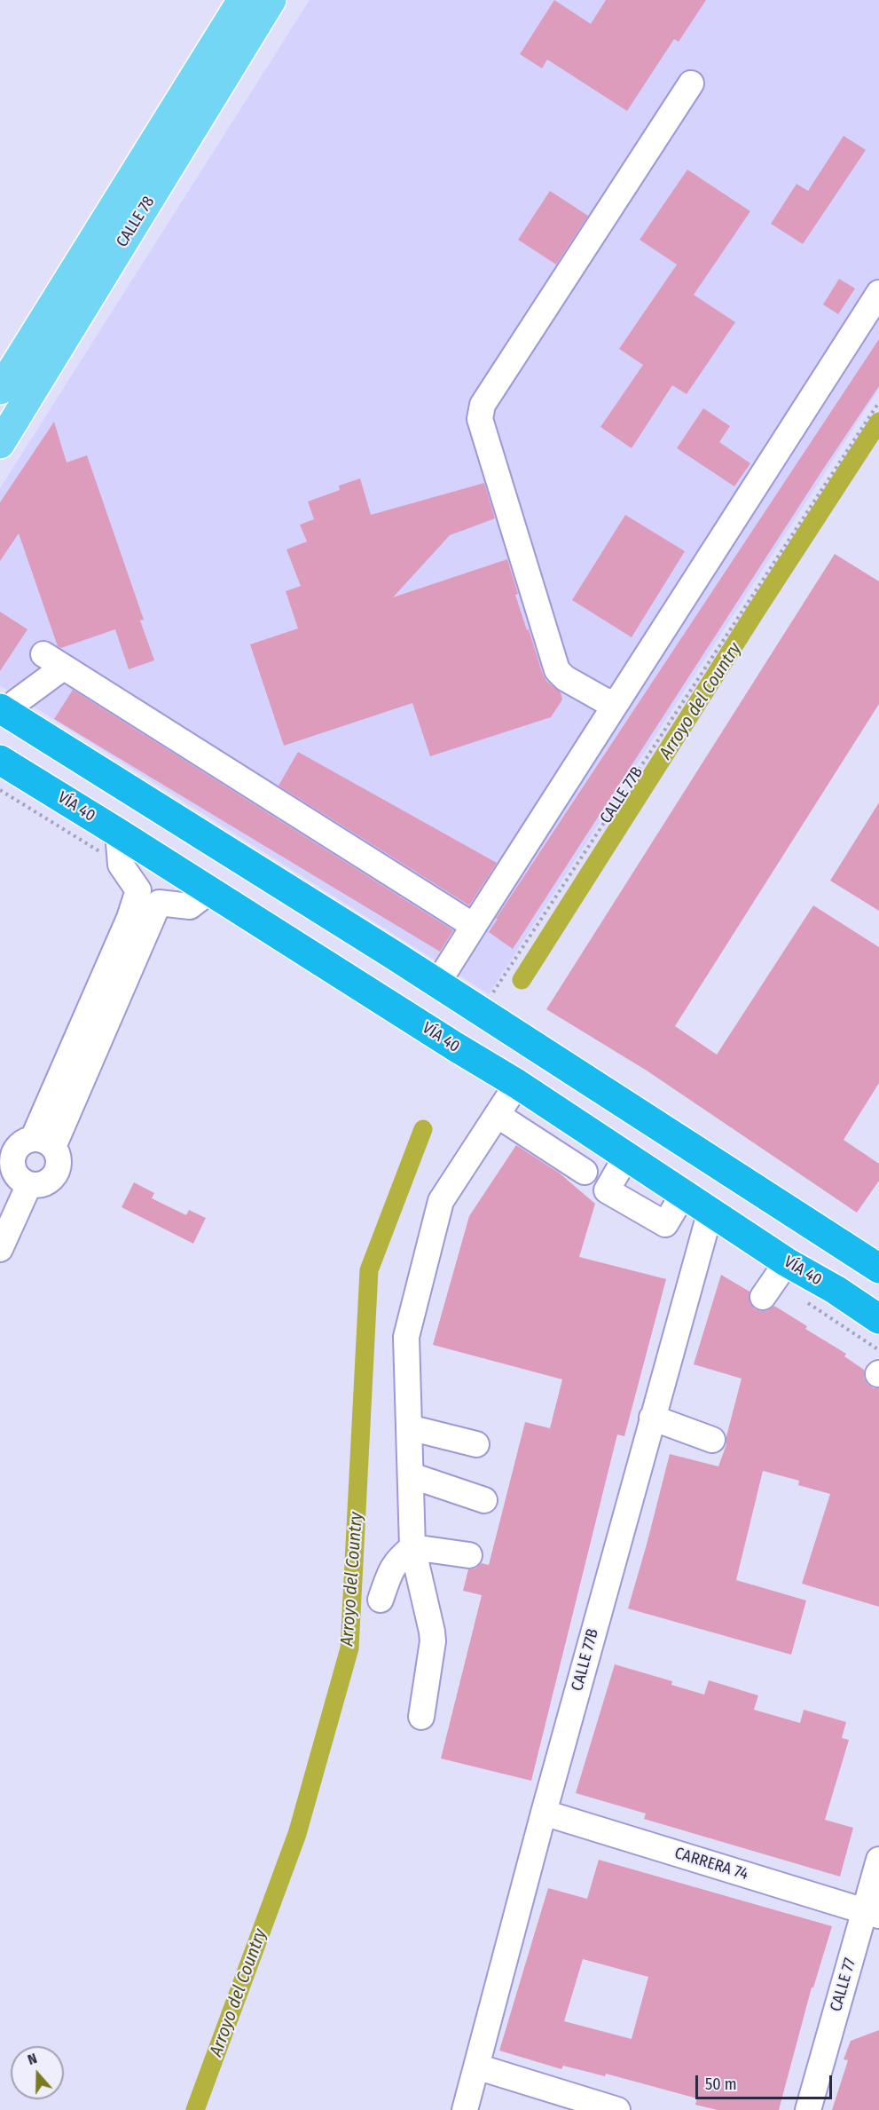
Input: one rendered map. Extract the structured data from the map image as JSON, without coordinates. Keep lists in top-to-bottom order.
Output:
{
  "streets": {
    "highway": ["VÍA 40"],
    "main road": ["CALLE 78"],
    "street": ["CALLE 77B", "CARRERA 74", "CALLE 77"]
  },
  "crossings": [
    ["CALLE 77B", "VÍA 40"],
    ["CALLE 77B", "CARRERA 74"],
    ["CARRERA 74", "CALLE 77"]
  ],
  "water": ["Arroyo del Country"],
  "scale_bar": "50 m",
  "north": "top"
}
